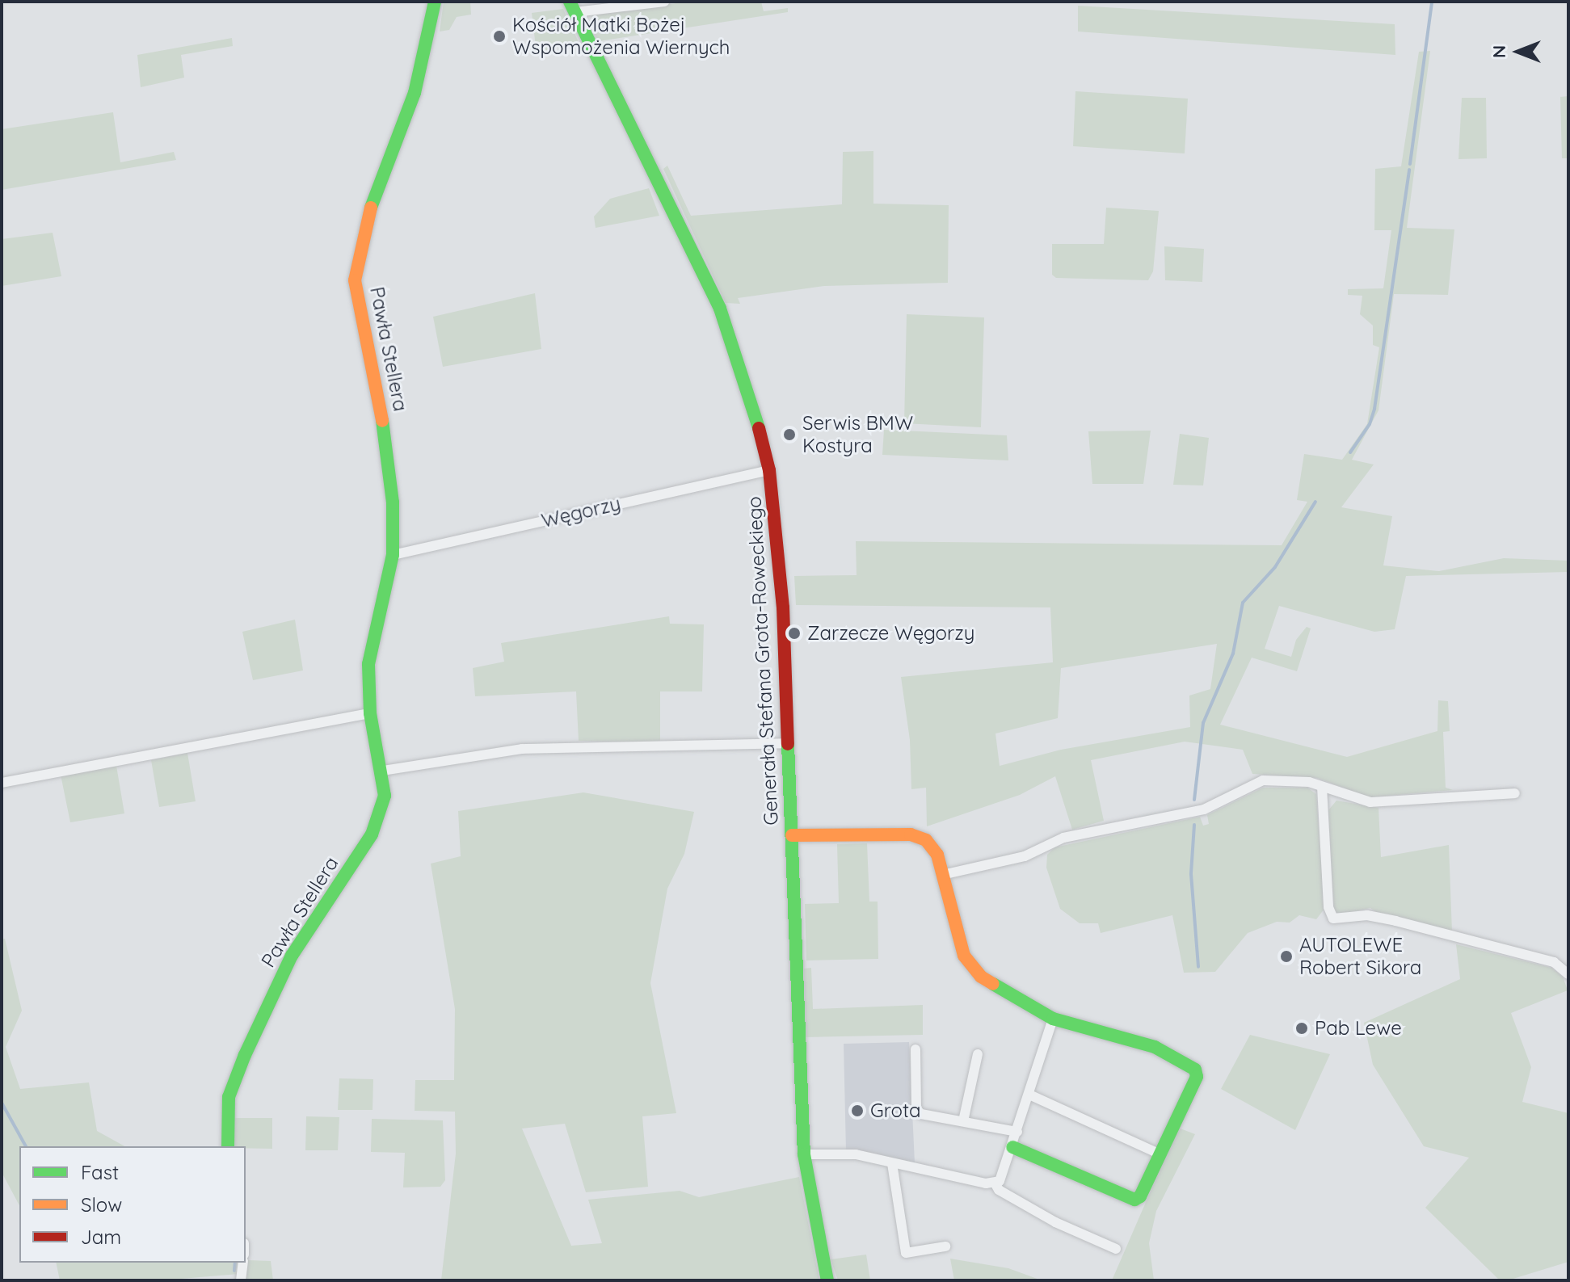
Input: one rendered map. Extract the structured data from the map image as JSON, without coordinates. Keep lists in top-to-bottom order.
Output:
{
  "streets": {
    "street": ["Pawła Stellera", "Węgorzy", "Generała Stefana Grota-Roweckiego"]
  },
  "crossings": [
    ["Pawła Stellera", "Węgorzy"],
    ["Węgorzy", "Generała Stefana Grota-Roweckiego"]
  ],
  "places": [
    "Kościół Matki Bożej Wspomożenia Wiernych",
    "Serwis BMW Kostyra",
    "Zarzecze Węgorzy",
    "AUTOLEWE Robert Sikora",
    "Pab Lewe",
    "Grota"
  ],
  "legend": ["Fast", "Slow", "Jam"],
  "north": "left"
}
